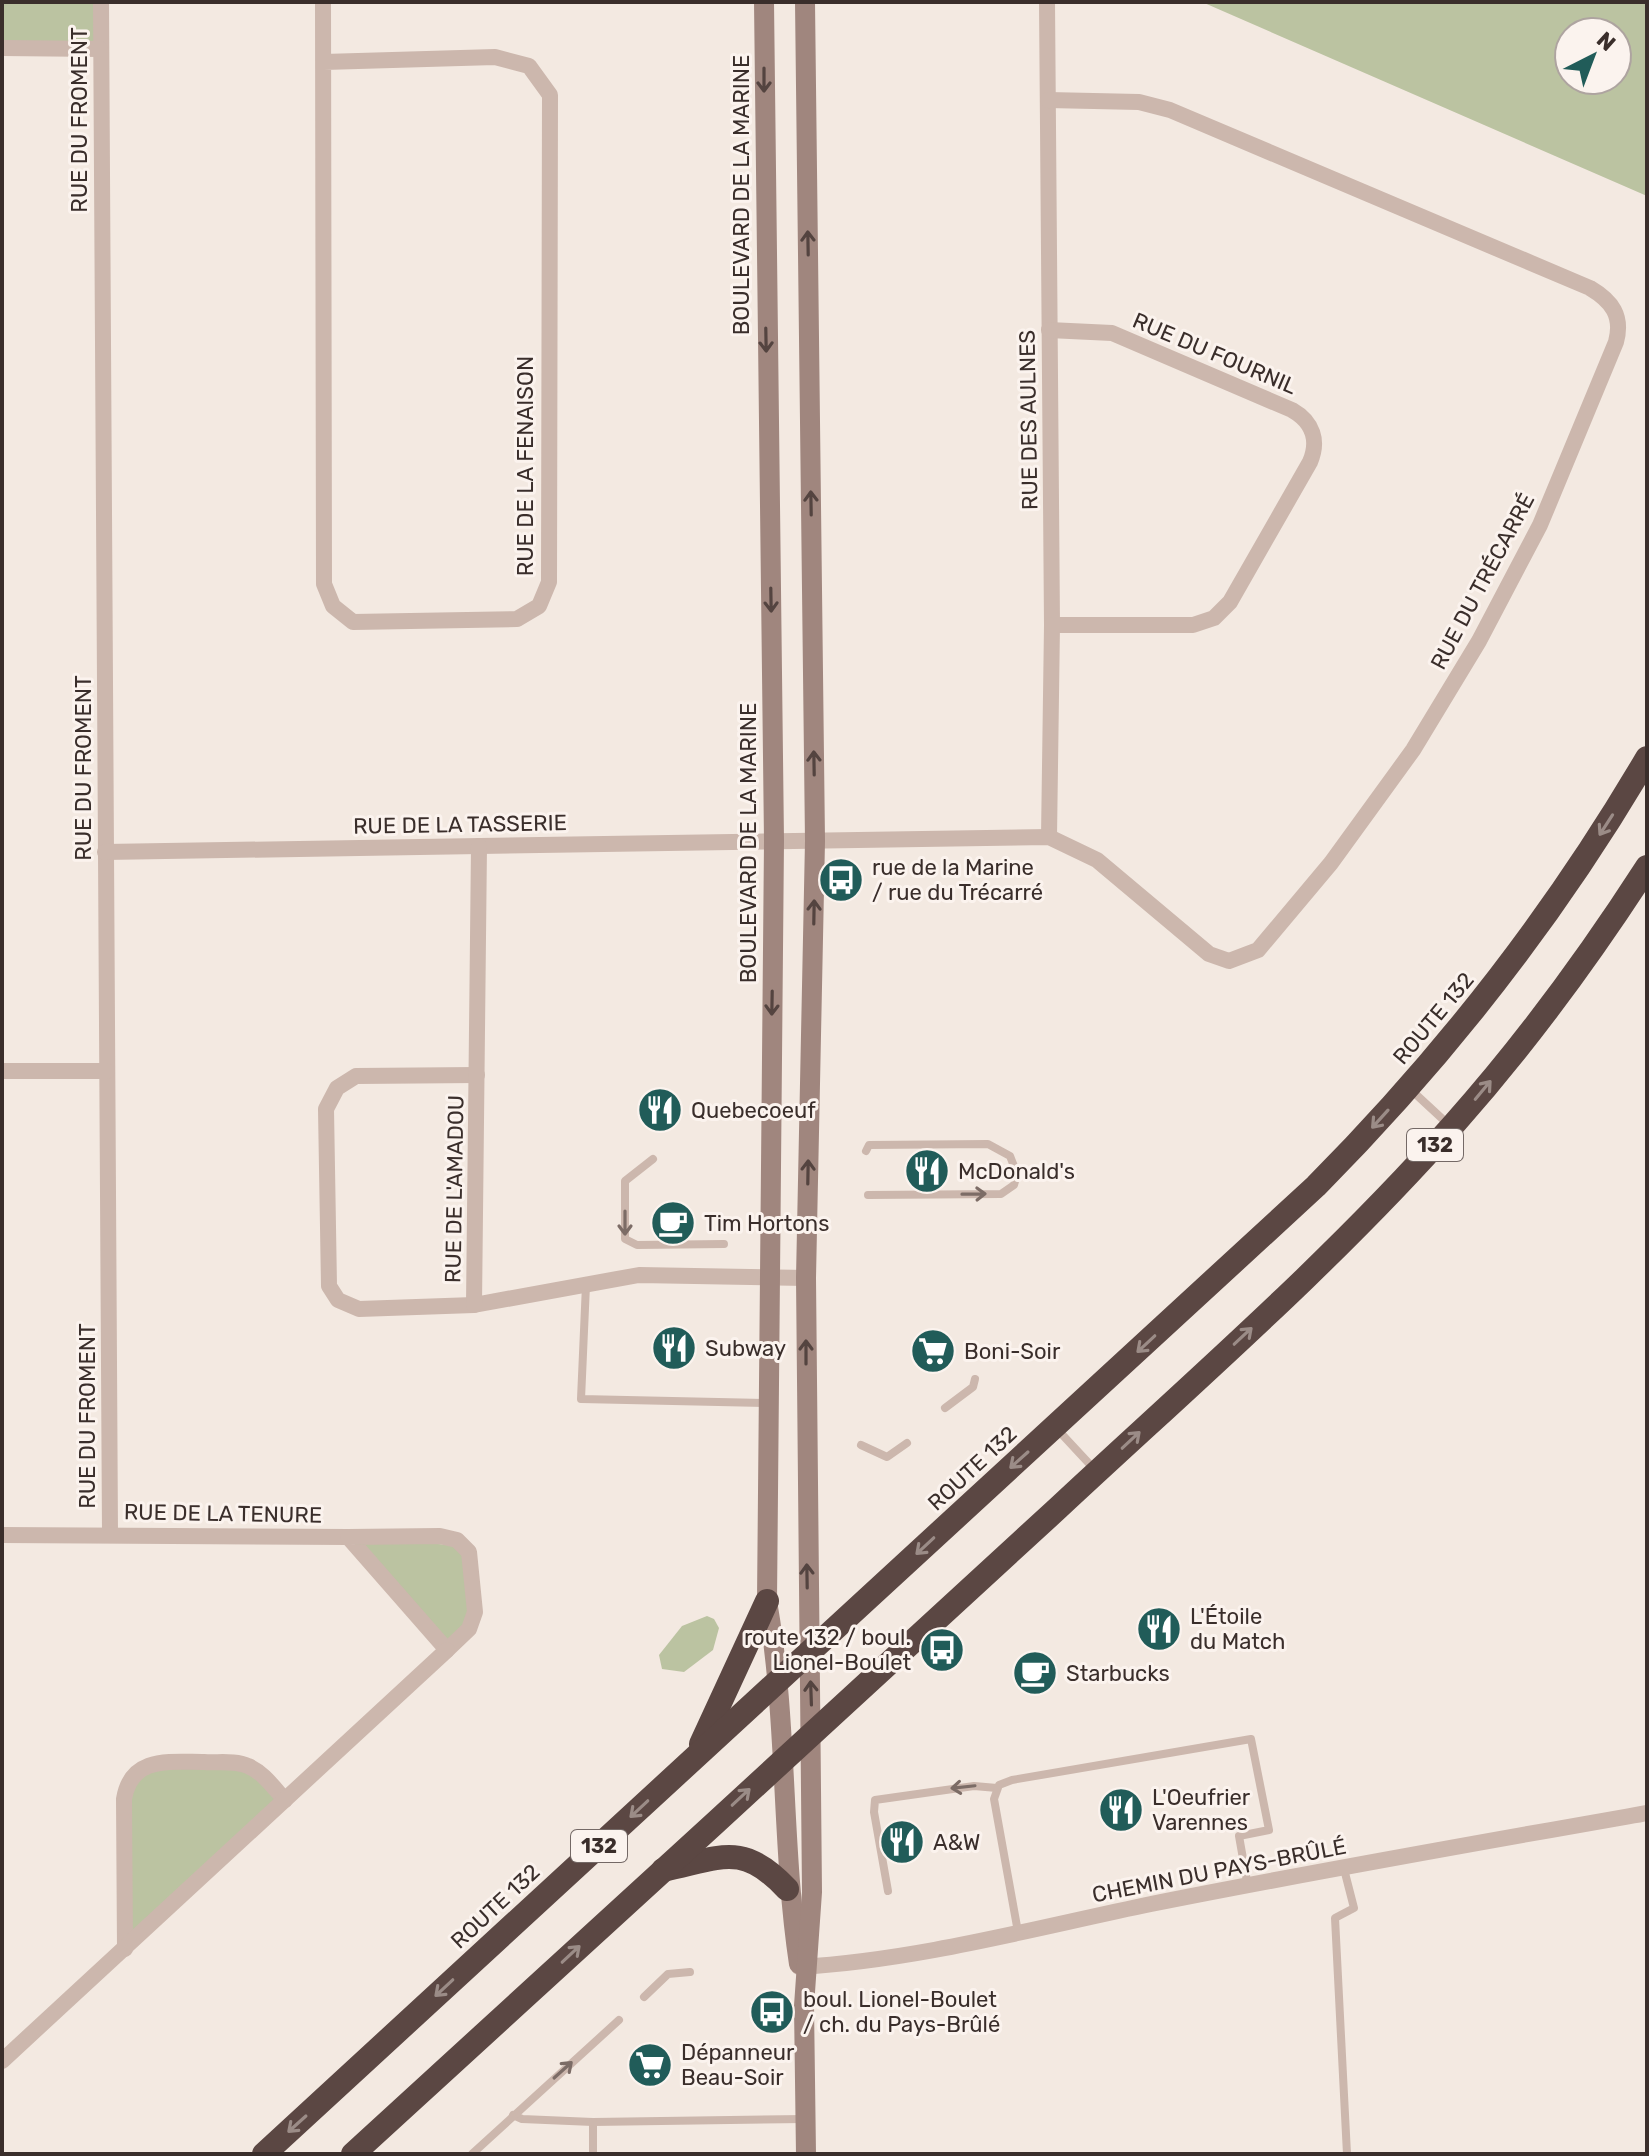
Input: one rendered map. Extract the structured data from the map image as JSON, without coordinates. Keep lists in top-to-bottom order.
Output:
{
  "streets": {
    "highway": ["ROUTE 132", "132"],
    "street": [
      "RUE DU FROMENT",
      "BOULEVARD DE LA MARINE",
      "RUE DU FOURNIL",
      "RUE DES AULNES",
      "RUE DE LA FENAISON",
      "RUE DU TRÉCARRÉ",
      "RUE DE LA TASSERIE",
      "RUE DE L'AMADOU",
      "RUE DE LA TENURE",
      "CHEMIN DU PAYS-BRÛLÉ"
    ]
  },
  "crossings": [
    ["RUE DU FROMENT", "RUE DE LA TASSERIE"],
    ["RUE DU FROMENT", "RUE DE LA TENURE"],
    ["BOULEVARD DE LA MARINE", "RUE DE LA TASSERIE"],
    ["BOULEVARD DE LA MARINE", "ROUTE 132"],
    ["BOULEVARD DE LA MARINE", "132"],
    ["BOULEVARD DE LA MARINE", "RUE DE L'AMADOU"],
    ["BOULEVARD DE LA MARINE", "CHEMIN DU PAYS-BRÛLÉ"],
    ["RUE DU FOURNIL", "RUE DES AULNES"],
    ["RUE DES AULNES", "RUE DU TRÉCARRÉ"],
    ["RUE DU TRÉCARRÉ", "RUE DE LA TASSERIE"],
    ["RUE DE LA TASSERIE", "RUE DE L'AMADOU"]
  ],
  "places": {
    "bus stop": ["rue de la Marine / rue du Trécarré", "route 132 / boul. Lionel-Boulet", "boul. Lionel-Boulet / ch. du Pays-Brûlé"],
    "restaurant": [
      "Quebecoeuf",
      "McDonald's",
      "Subway",
      "L'Étoile du Match",
      "L'Oeufrier Varennes",
      "A&W"
    ],
    "cafe": ["Tim Hortons", "Starbucks"],
    "supermarket": ["Boni-Soir", "Dépanneur Beau-Soir"]
  },
  "north": "top right"
}
